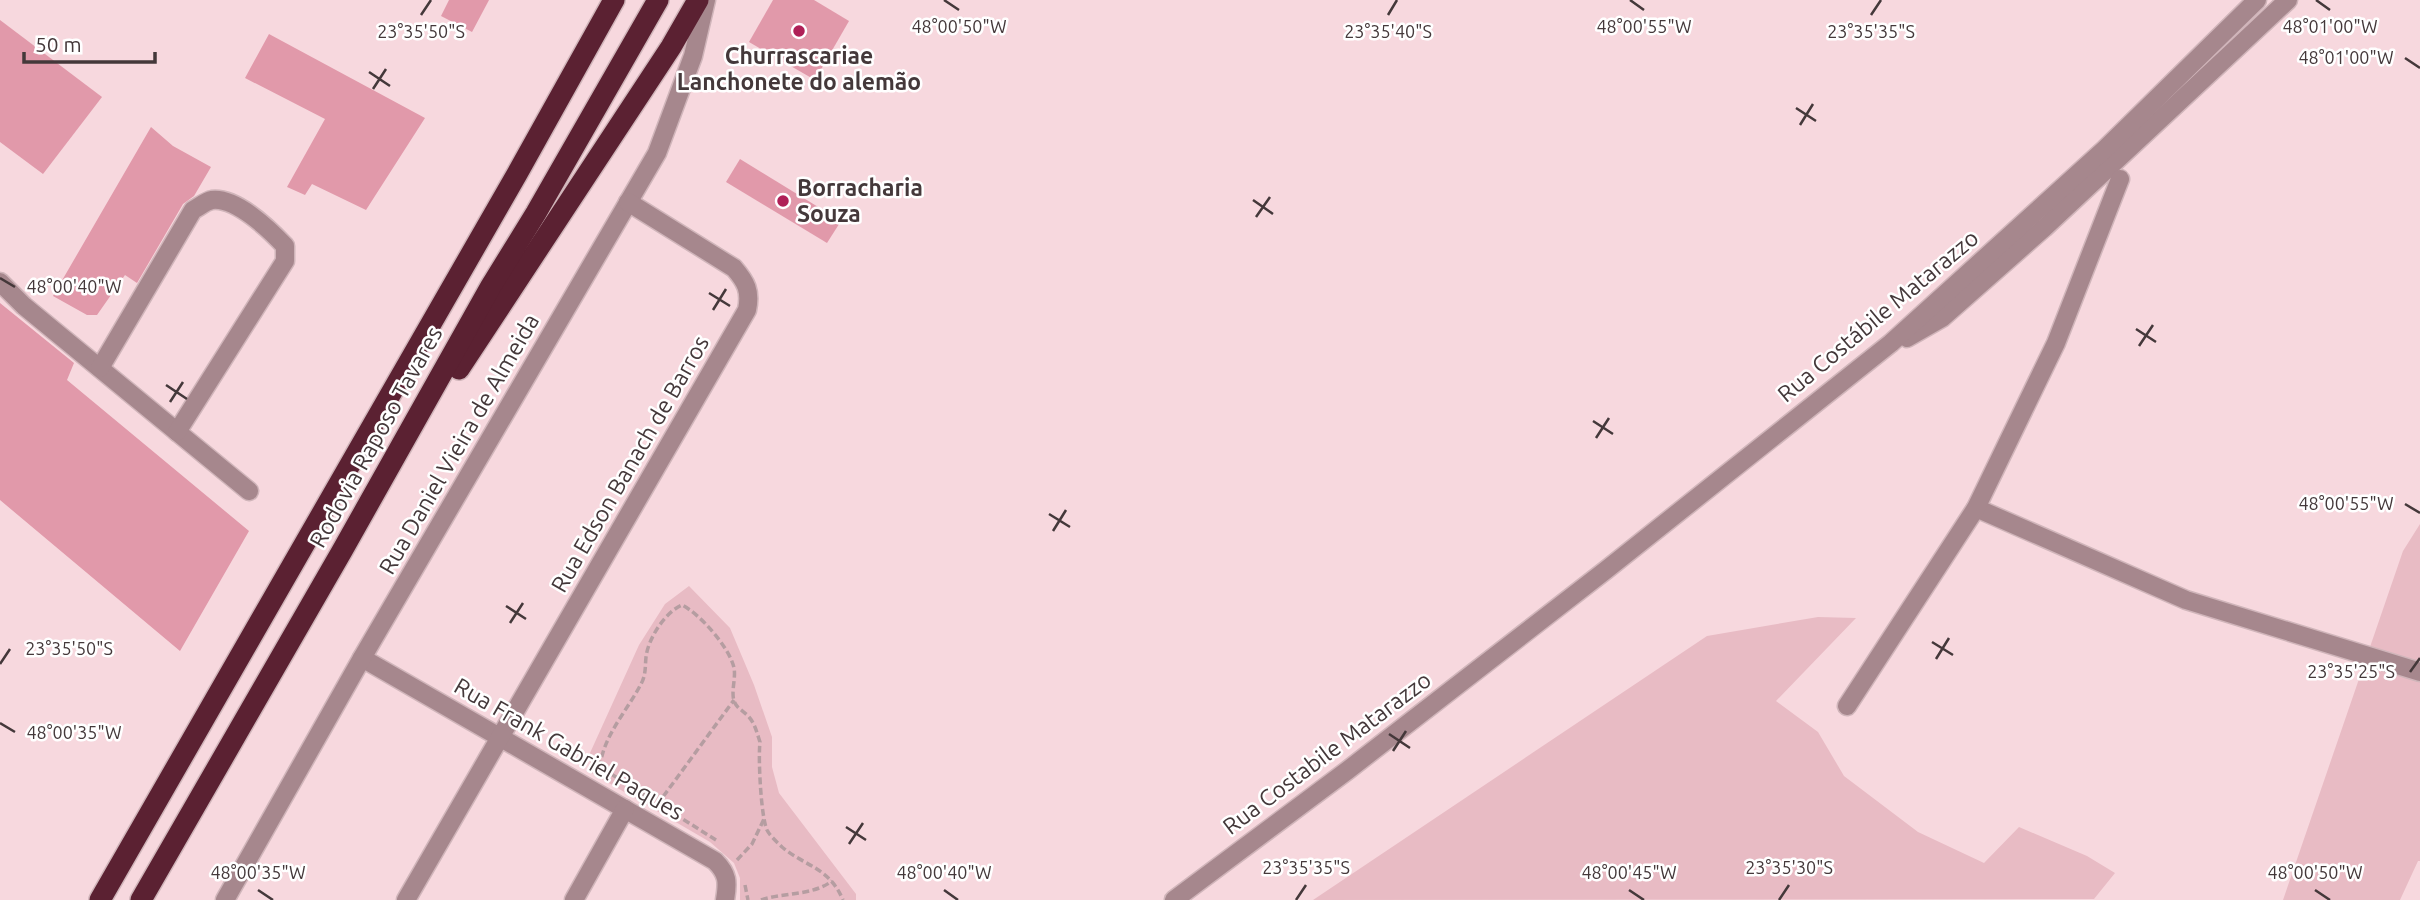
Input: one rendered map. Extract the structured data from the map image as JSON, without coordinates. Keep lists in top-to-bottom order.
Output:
{
  "streets": {
    "highway": ["Rodovia Raposo Tavares"],
    "street": [
      "Rua Costábile Matarazzo",
      "Rua Daniel Vieira de Almeida",
      "Rua Edson Banach de Barros",
      "Rua Frank Gabriel Paques",
      "Rua Costabile Matarazzo"
    ]
  },
  "crossings": [
    ["Rua Costábile Matarazzo", "Rua Costabile Matarazzo"],
    ["Rua Daniel Vieira de Almeida", "Rua Edson Banach de Barros"],
    ["Rua Daniel Vieira de Almeida", "Rua Frank Gabriel Paques"],
    ["Rua Edson Banach de Barros", "Rua Frank Gabriel Paques"]
  ],
  "places": ["Churrascariae Lanchonete do alemão", "Borracharia Souza"],
  "scale_bar": "50 m",
  "coordinates": [
    "48°01'00\"W",
    "48°00'50\"W",
    "48°00'55\"W",
    "23°35'40\"S",
    "23°35'35\"S",
    "23°35'50\"S",
    "48°00'40\"W",
    "23°35'25\"S",
    "48°00'35\"W",
    "23°35'30\"S",
    "48°00'45\"W"
  ]
}
